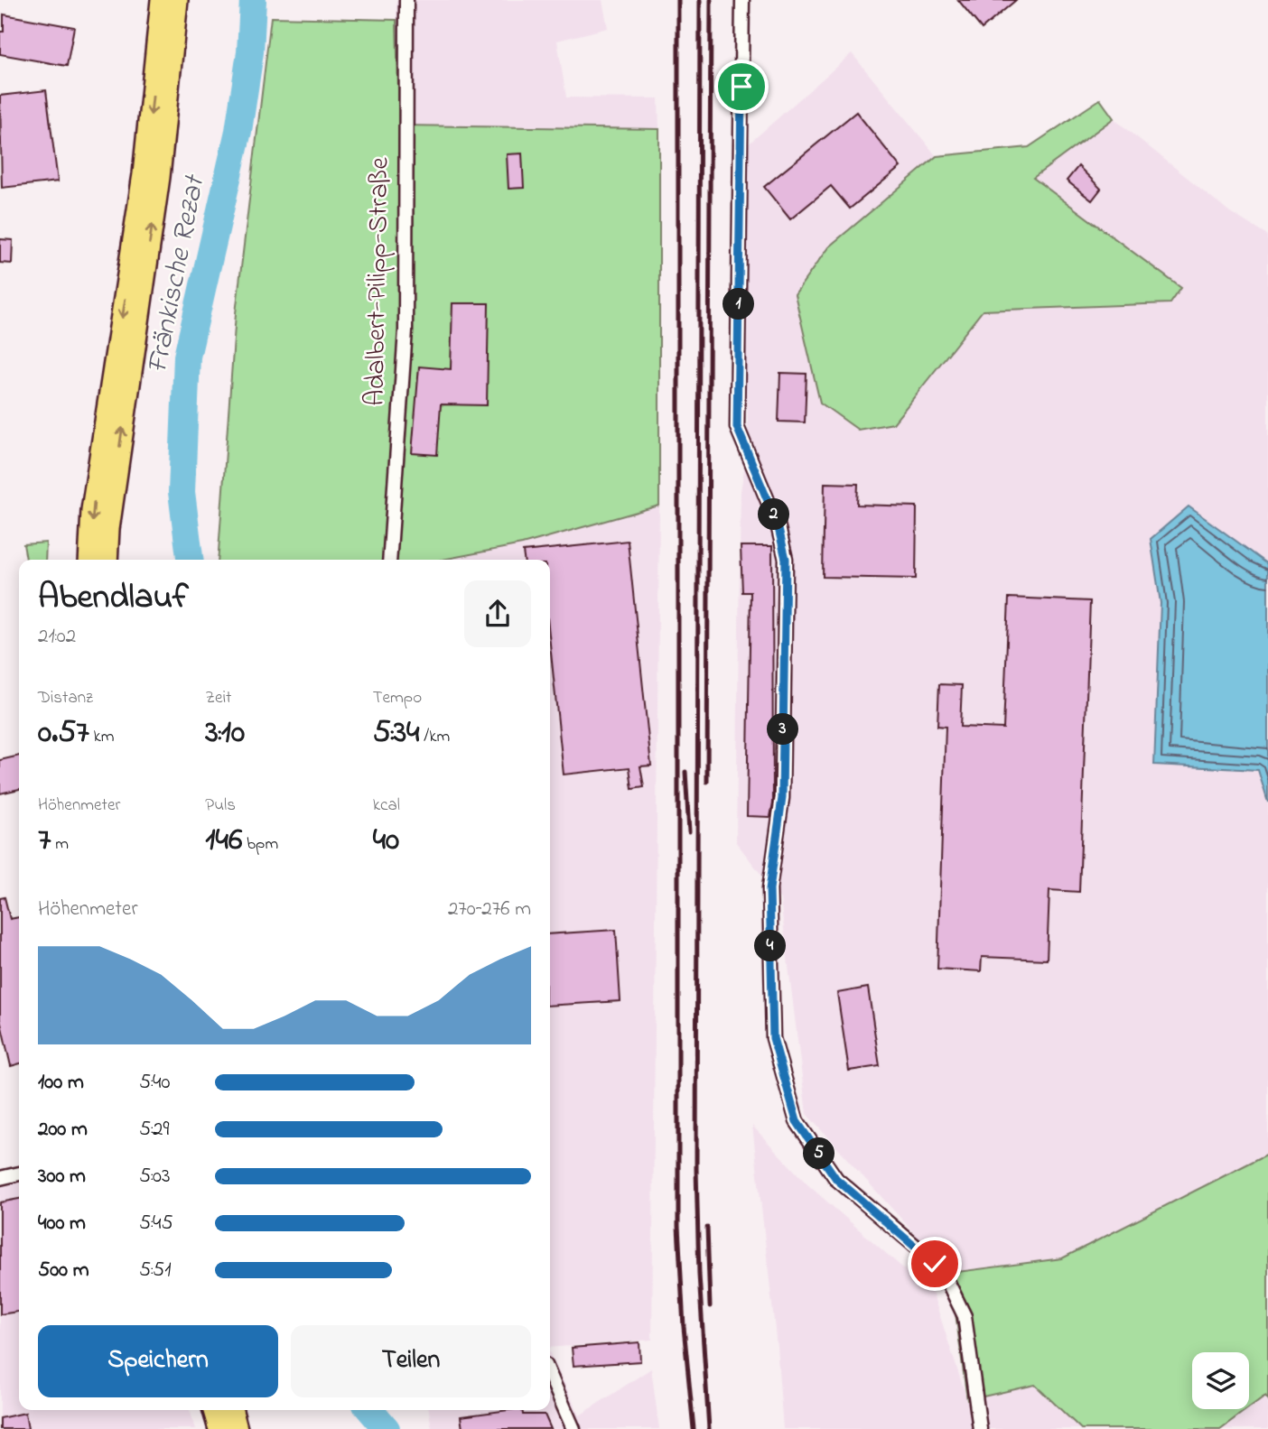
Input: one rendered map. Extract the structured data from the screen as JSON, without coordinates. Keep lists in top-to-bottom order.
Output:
{
  "streets": {
    "street": ["Adalbert-Pilipp-Straße"]
  },
  "water": ["Fränkische Rezat"],
  "page": {
    "pins": [
      "1",
      "2",
      "3",
      "4",
      "5"
    ],
    "heading": ["Abendlauf", "21:02"],
    "stats": [
      ["Distanz", "0.57 km"],
      ["Zeit", "3:10"],
      ["Tempo", "5:34 /km"],
      ["Höhenmeter", "7 m"],
      ["Puls", "146 bpm"],
      ["kcal", "40"]
    ],
    "chart": ["Höhenmeter", "270–276 m"],
    "list": [
      {
        "name": "100 m",
        "note": "5:40"
      },
      {
        "name": "200 m",
        "note": "5:29"
      },
      {
        "name": "300 m",
        "note": "5:03"
      },
      {
        "name": "400 m",
        "note": "5:45"
      },
      {
        "name": "500 m",
        "note": "5:51"
      }
    ],
    "buttons": ["Speichern", "Teilen"]
  }
}
